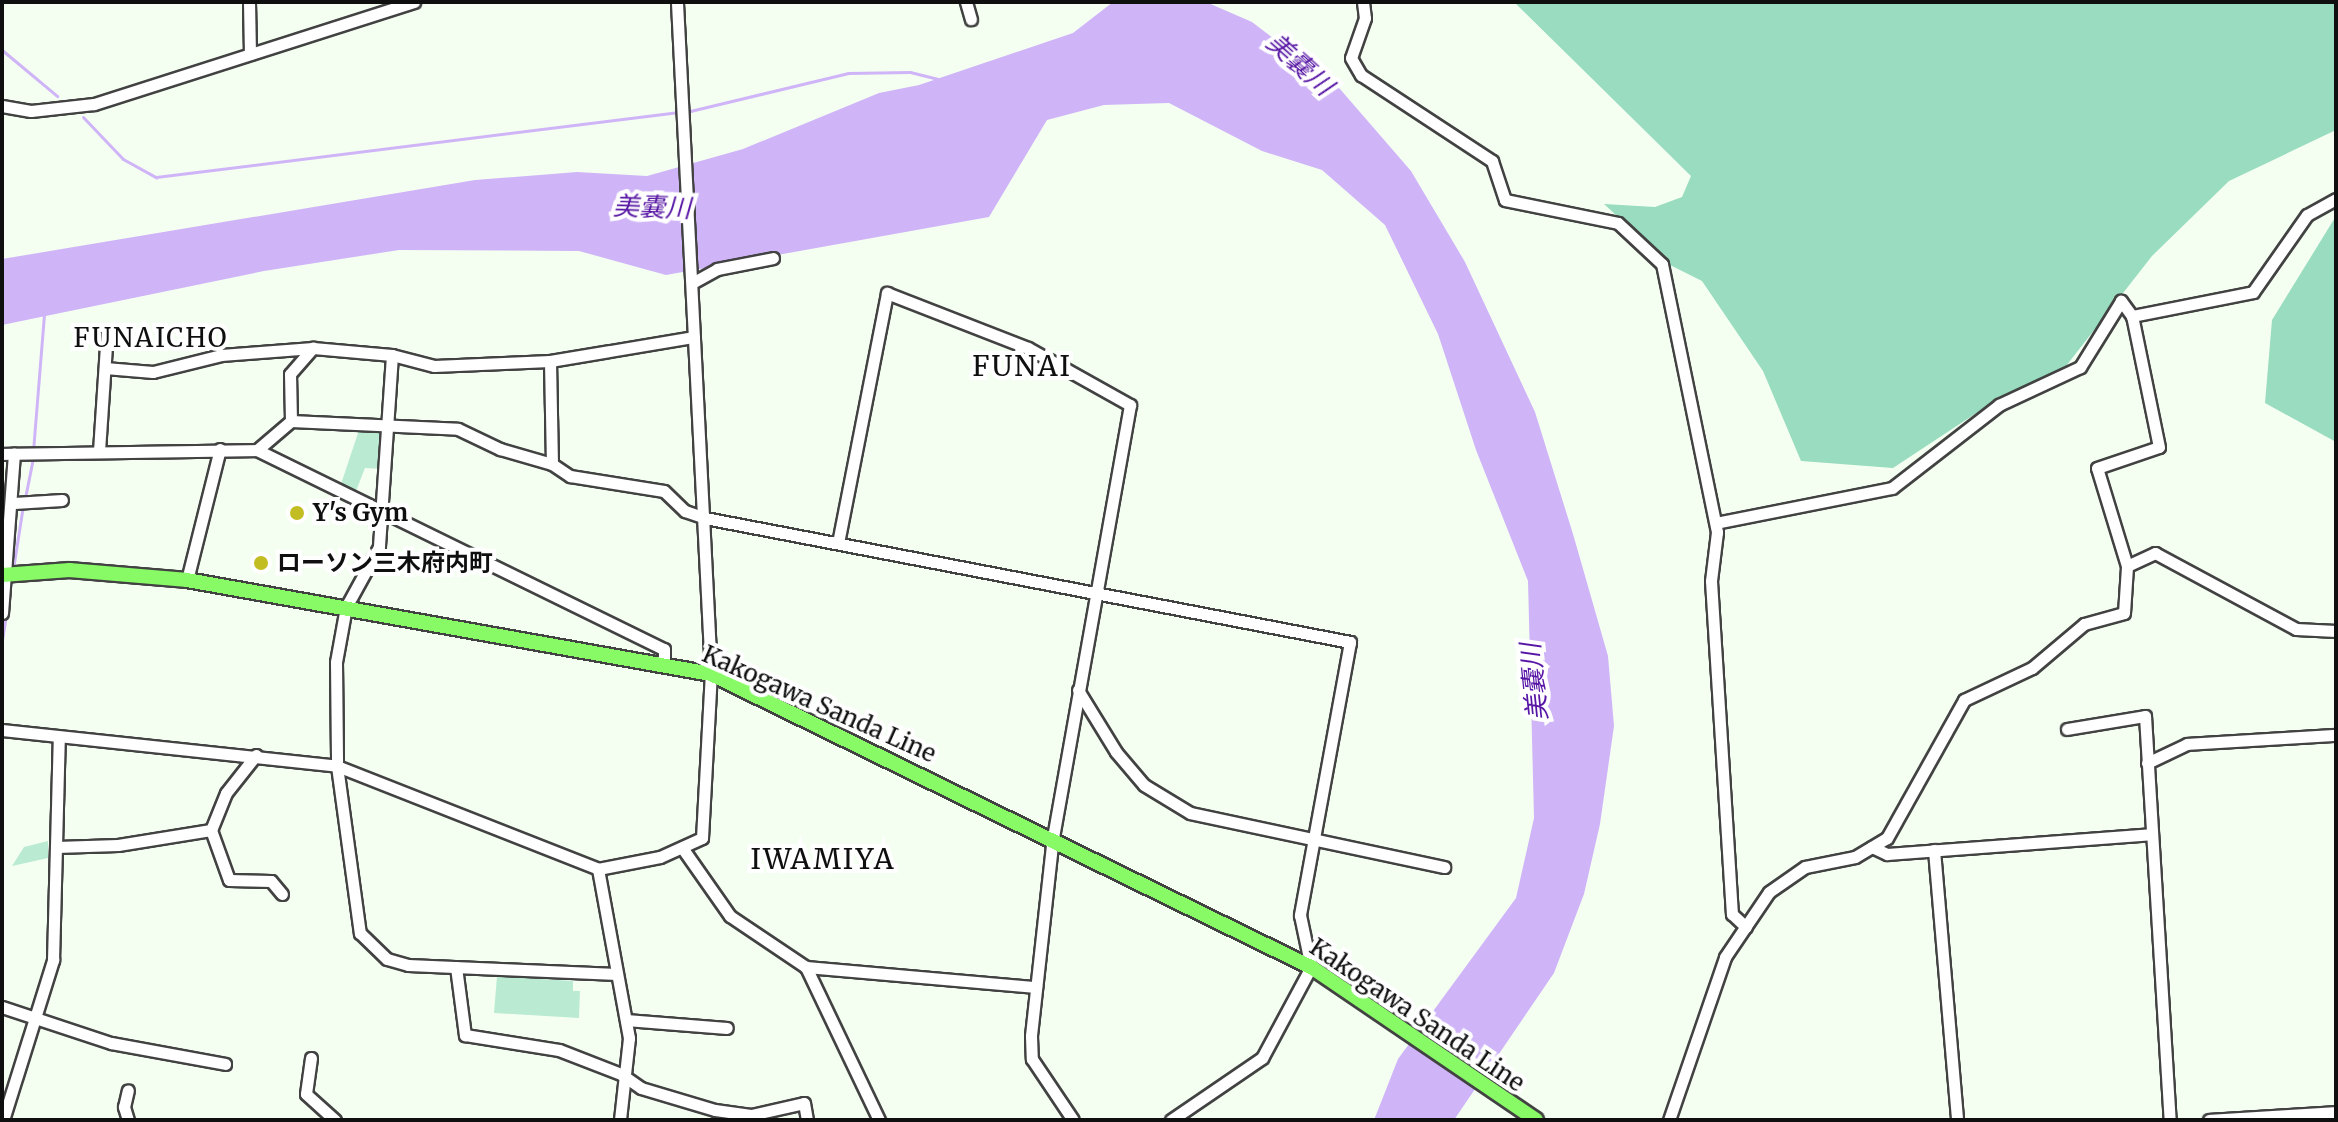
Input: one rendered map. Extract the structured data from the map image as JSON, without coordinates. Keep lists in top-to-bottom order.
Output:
{
  "streets": {
    "main road": ["Kakogawa Sanda Line"]
  },
  "districts": ["FUNAICHO", "FUNAI", "IWAMIYA"],
  "water": ["美嚢川"],
  "places": ["Y's Gym", "ローソン三木府内町"]
}
